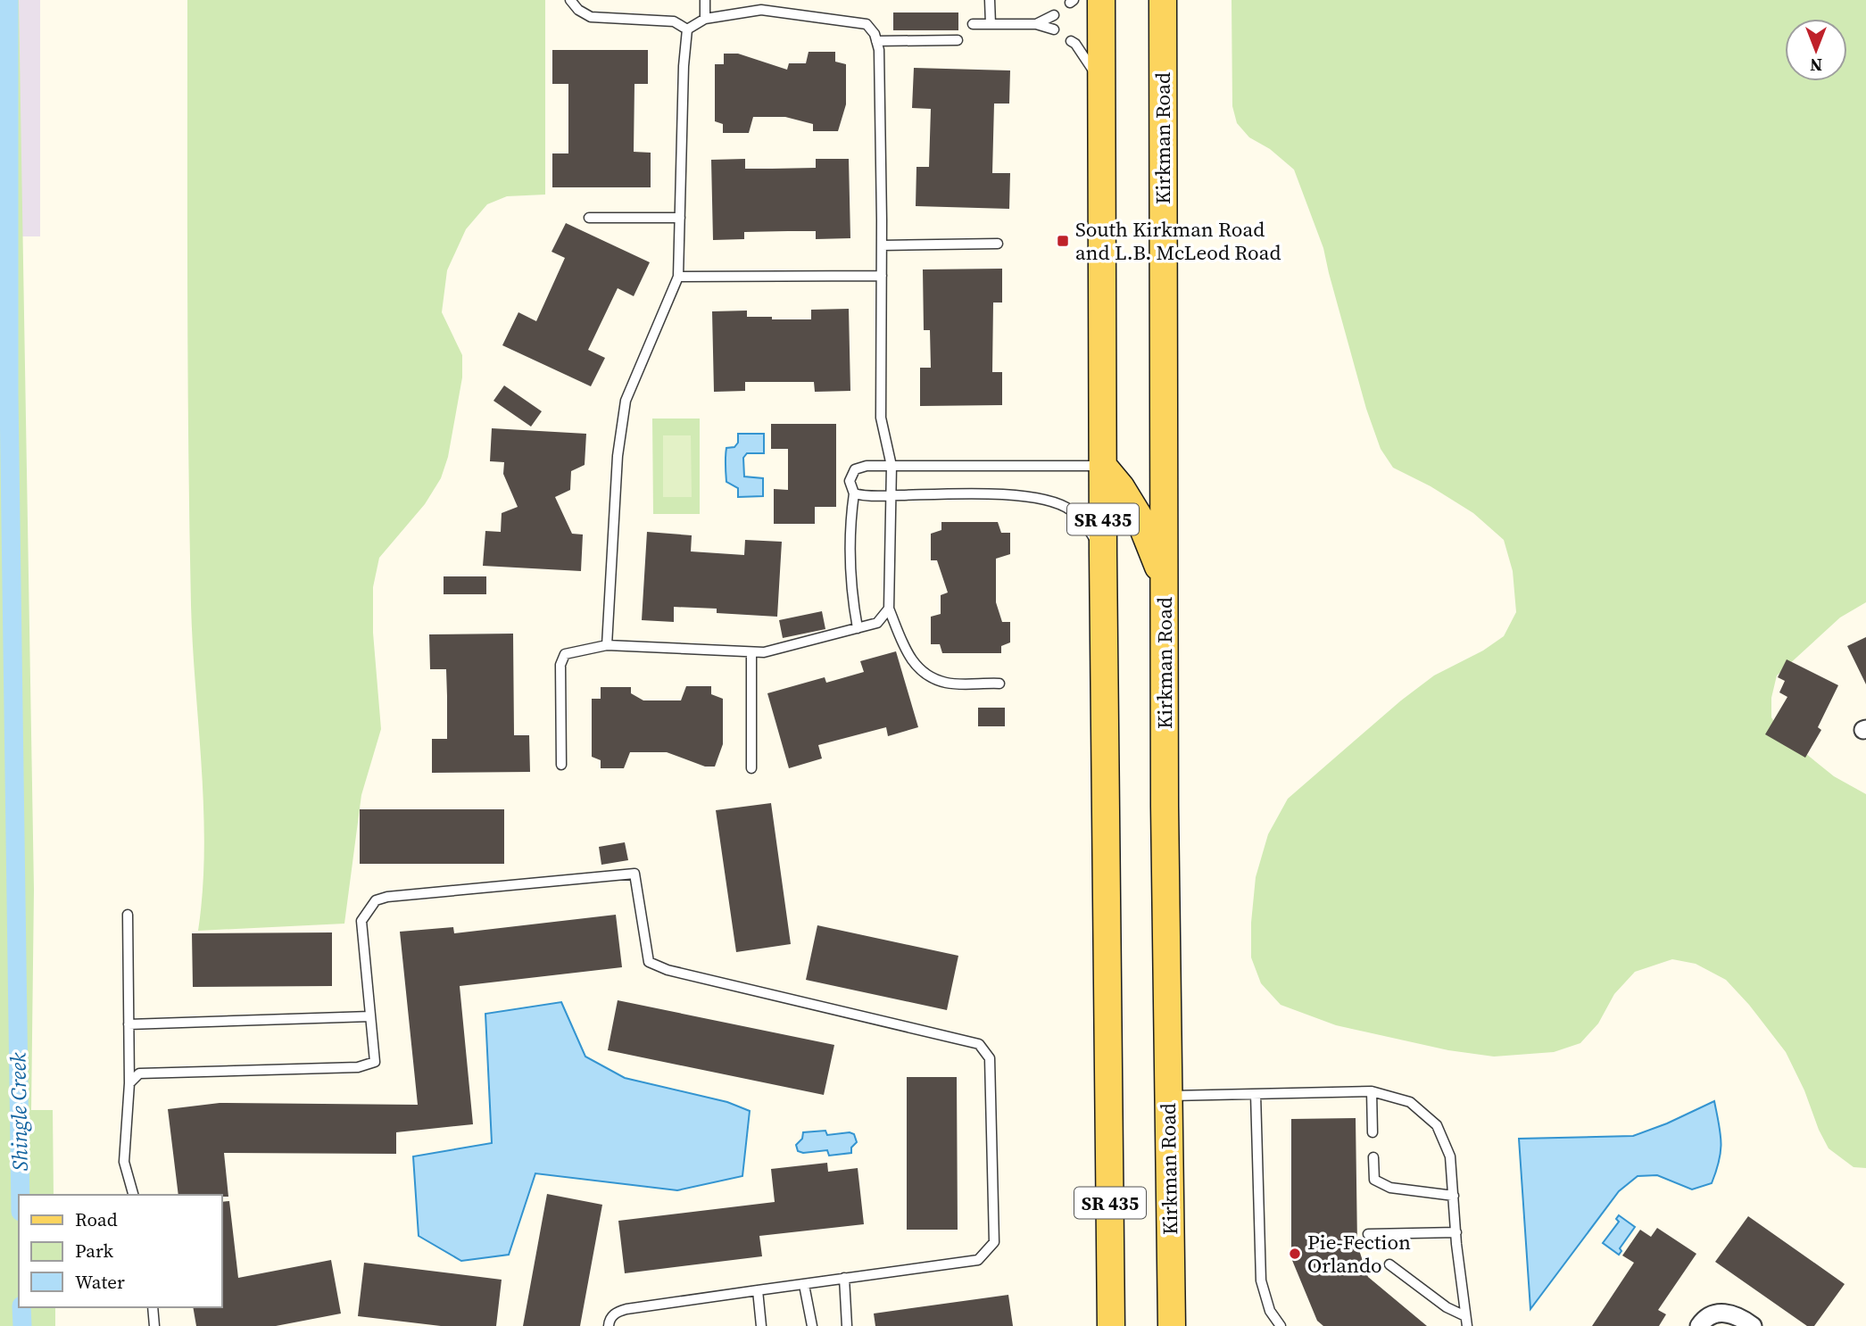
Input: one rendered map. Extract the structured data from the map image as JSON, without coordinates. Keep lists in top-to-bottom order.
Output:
{
  "streets": {
    "main road": ["Kirkman Road", "SR 435"]
  },
  "water": ["Shingle Creek"],
  "places": {
    "transit": ["South Kirkman Road and L.B. McLeod Road"],
    "other": ["Pie-Fection Orlando"]
  },
  "legend": ["Road", "Park", "Water"],
  "north": "bottom"
}
